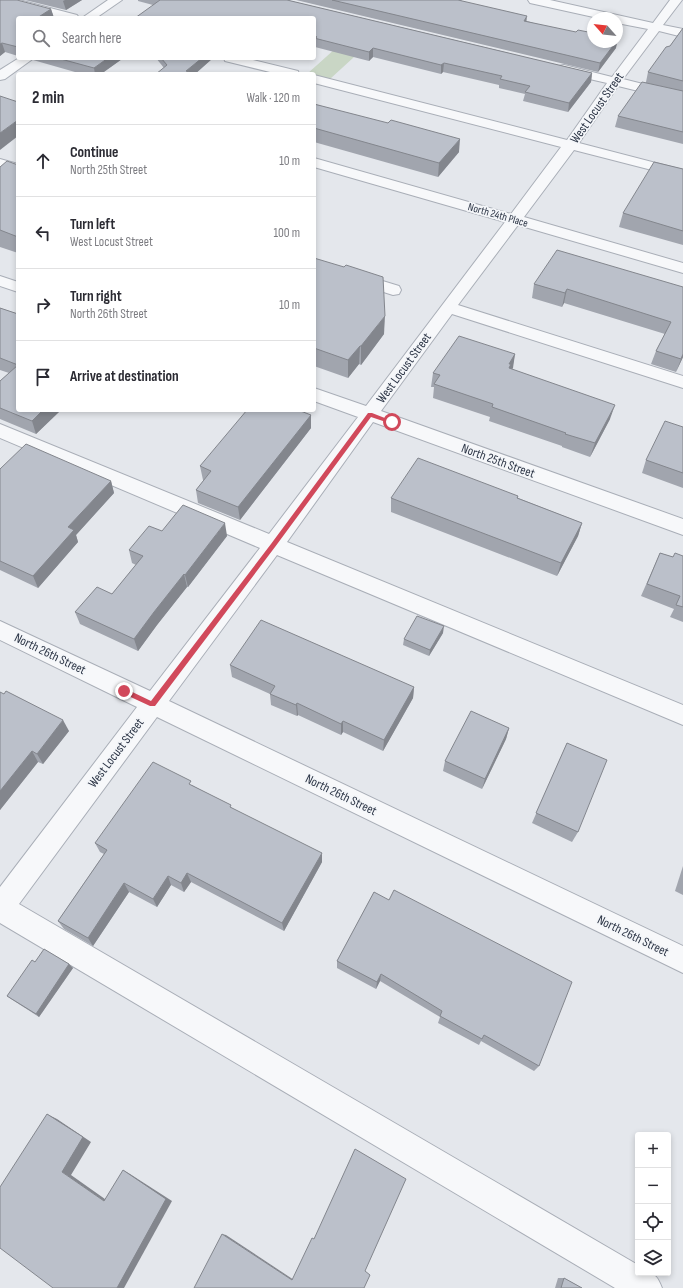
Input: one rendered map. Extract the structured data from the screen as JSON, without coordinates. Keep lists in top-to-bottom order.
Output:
{
  "streets": {
    "street": [
      "West Locust Street",
      "North 24th Place",
      "North 25th Street",
      "North 26th Street"
    ]
  },
  "crossings": [
    ["West Locust Street", "North 24th Place"],
    ["West Locust Street", "North 25th Street"],
    ["West Locust Street", "North 26th Street"]
  ],
  "north": "top left",
  "page": {
    "search": "Search here",
    "heading": ["2 min", "Walk · 120 m"],
    "list": [
      ["Continue", "North 25th Street", "10 m"],
      ["Turn left", "West Locust Street", "100 m"],
      ["Turn right", "North 26th Street", "10 m"],
      "Arrive at destination"
    ],
    "map_buttons": ["+", "−"]
  }
}
